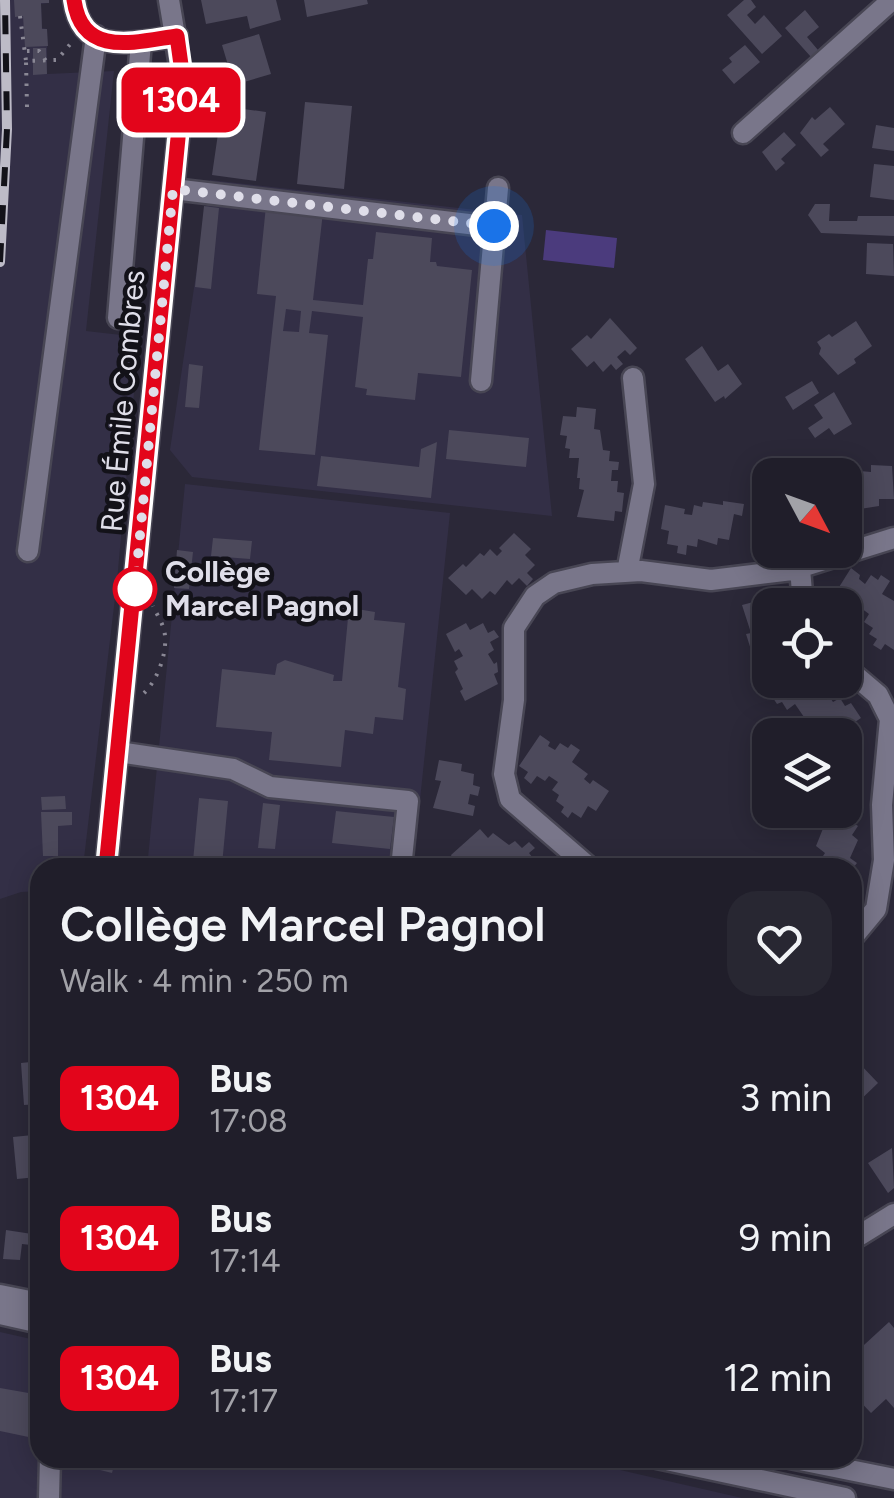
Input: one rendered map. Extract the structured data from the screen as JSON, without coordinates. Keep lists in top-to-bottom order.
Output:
{
  "streets": {
    "street": ["Rue Émile Combres"]
  },
  "places": ["Collège Marcel Pagnol"],
  "lines": ["bus line 1304"],
  "north": "bottom right",
  "page": {
    "on_map": "1304",
    "heading": ["Collège Marcel Pagnol", "Walk · 4 min · 250 m"],
    "list": [
      {
        "mark": "1304",
        "name": "Bus",
        "note": "17:08",
        "value": "3 min"
      },
      {
        "mark": "1304",
        "name": "Bus",
        "note": "17:14",
        "value": "9 min"
      },
      {
        "mark": "1304",
        "name": "Bus",
        "note": "17:17",
        "value": "12 min"
      }
    ]
  }
}
